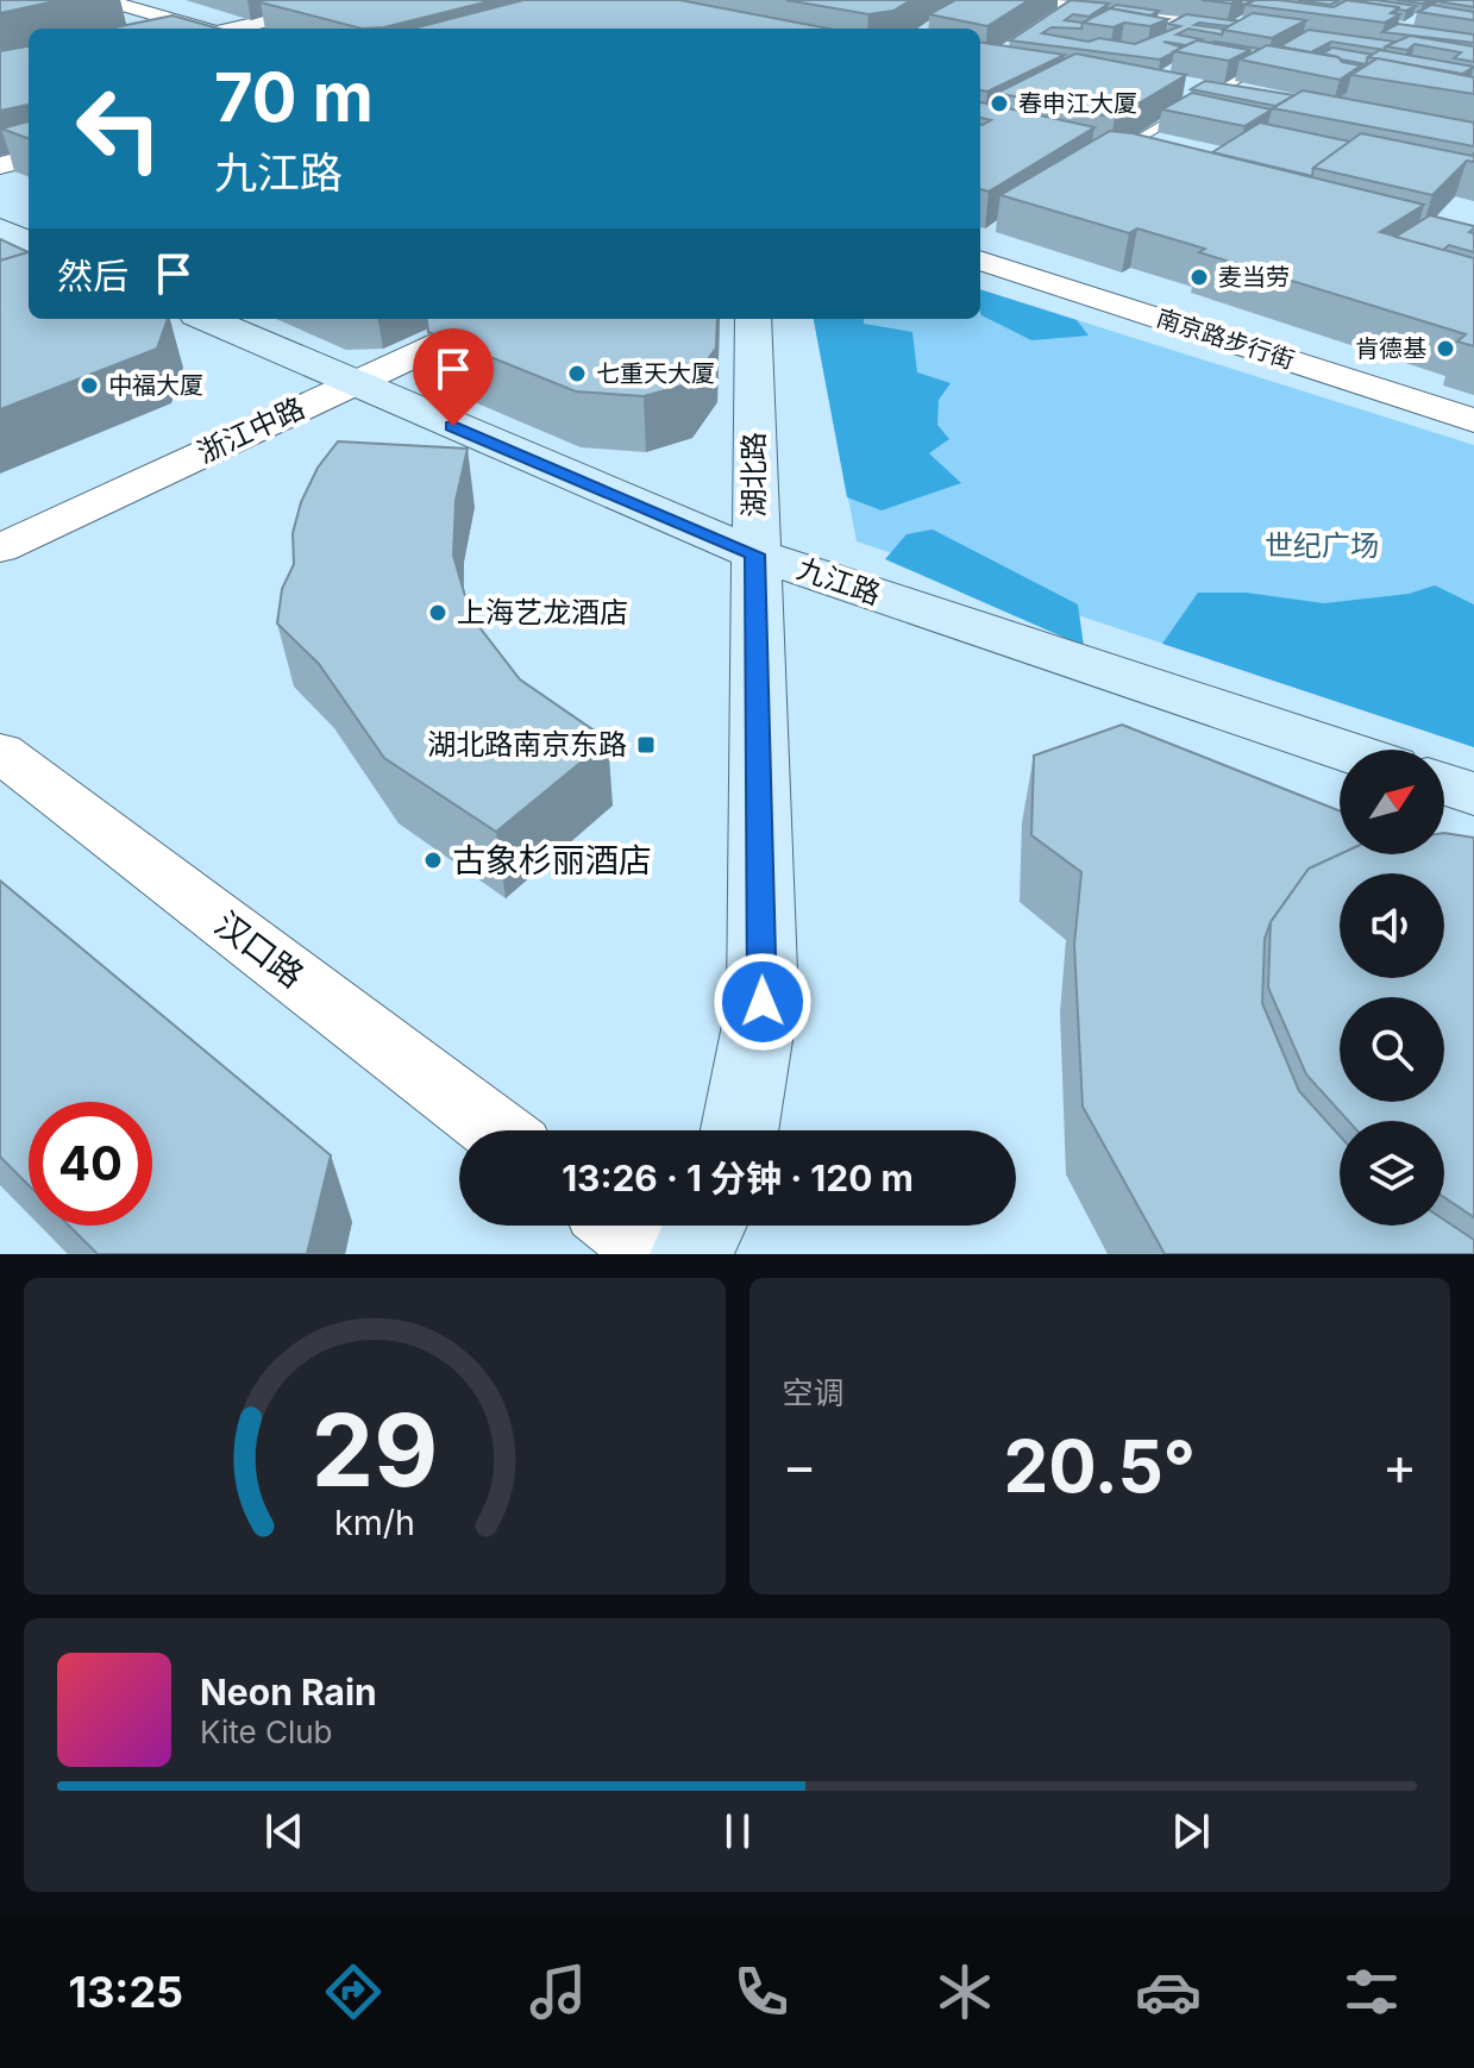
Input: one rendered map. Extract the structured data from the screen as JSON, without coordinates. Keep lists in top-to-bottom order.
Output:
{
  "streets": {
    "main road": ["湖北路", "九江路"],
    "street": ["南京路步行街", "浙江中路", "汉口路"]
  },
  "crossings": [
    ["浙江中路", "九江路"],
    ["湖北路", "九江路"]
  ],
  "parks": ["世纪广场"],
  "places": {
    "other": [
      "春申江大厦",
      "麦当劳",
      "肯德基",
      "七重天大厦",
      "中福大厦",
      "上海艺龙酒店",
      "古象杉丽酒店"
    ],
    "transit": ["湖北路南京东路"]
  },
  "north": "top right",
  "page": {
    "turn": ["70 m", "九江路"],
    "then": "然后",
    "limit": "40",
    "trip": "13:26 · 1 分钟 · 120 m",
    "tile": "空调",
    "heat": ["−", "20.5°", "+"],
    "song": ["Neon Rain", "Kite Club"],
    "tabs": "13:25",
    "gauge": ["29", "km/h"]
  }
}
